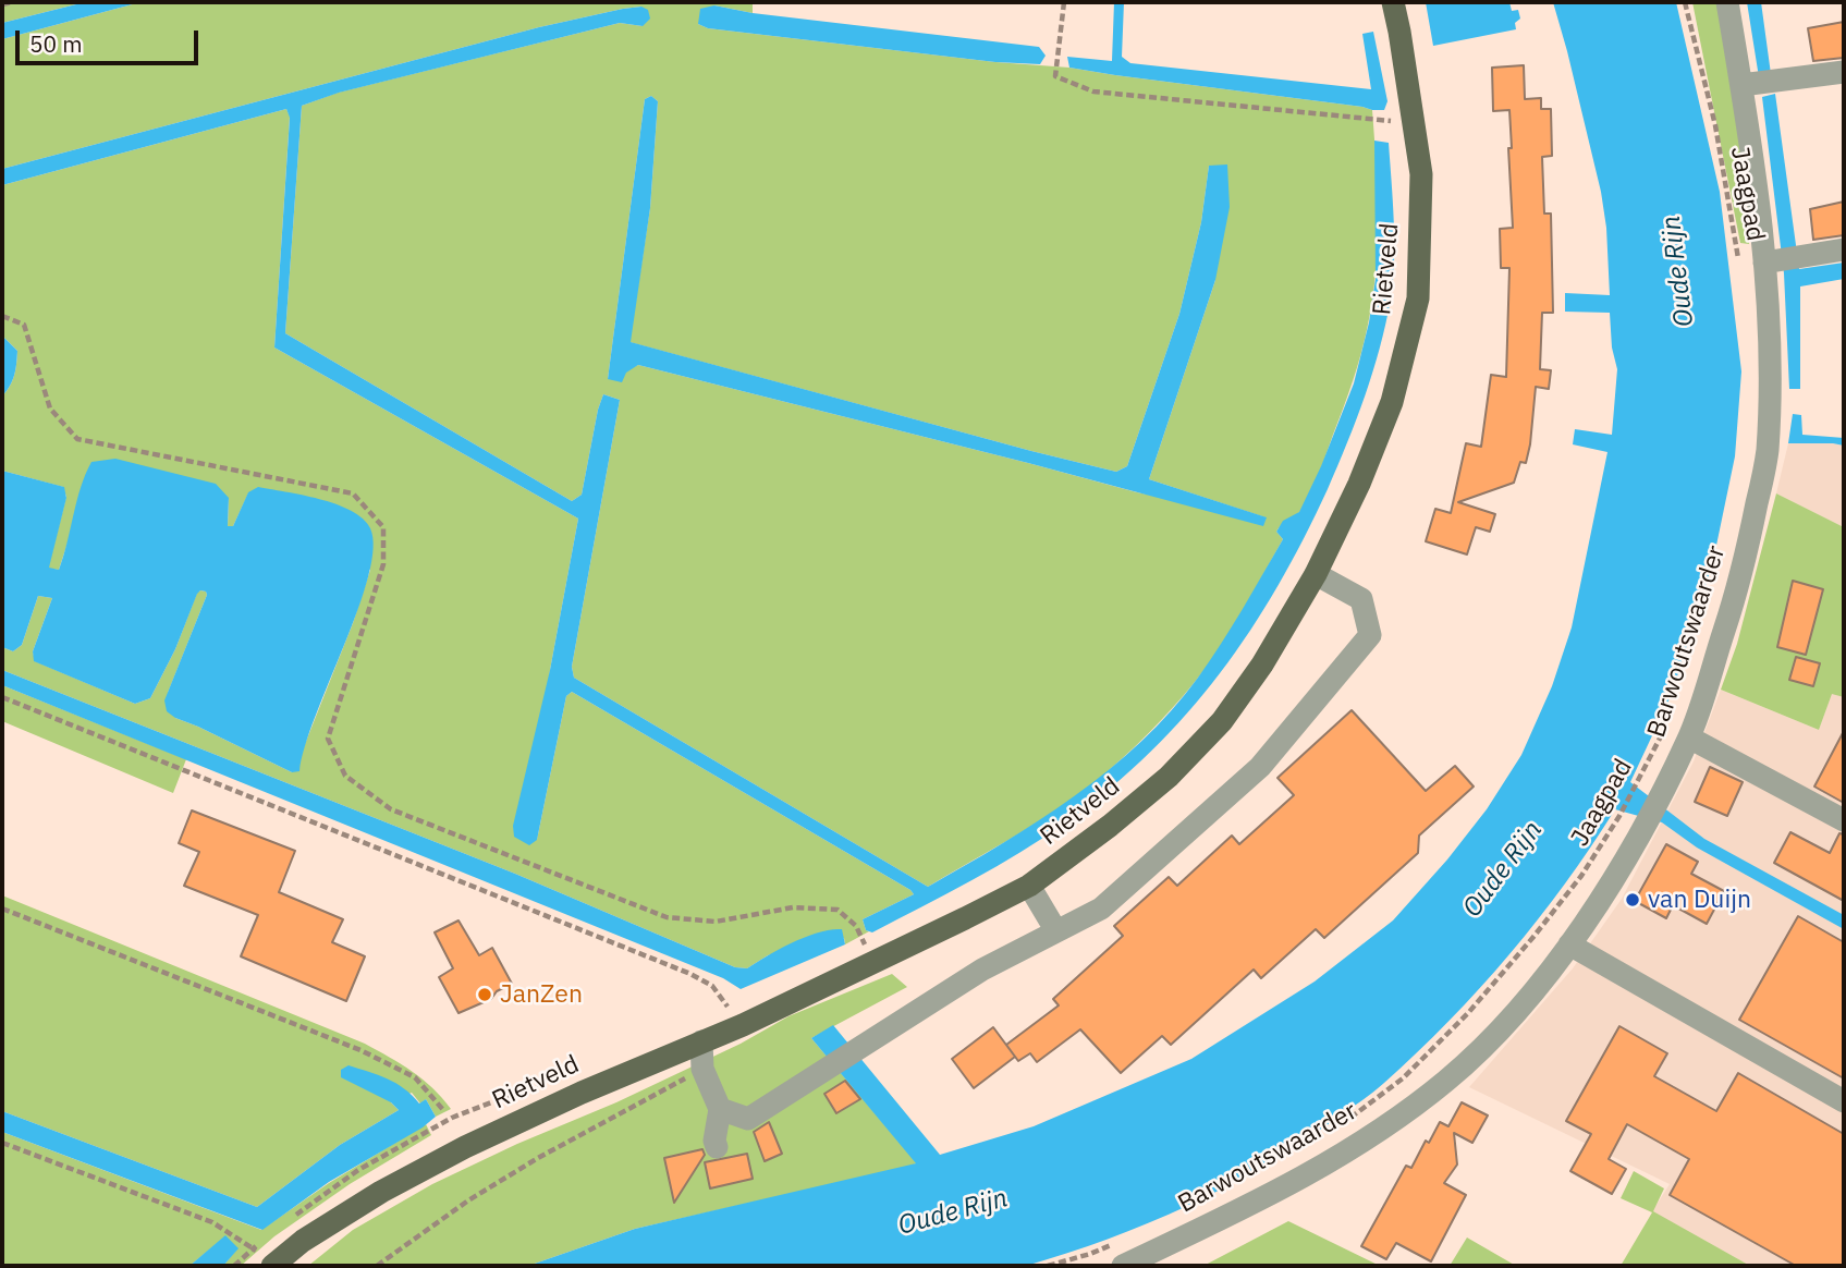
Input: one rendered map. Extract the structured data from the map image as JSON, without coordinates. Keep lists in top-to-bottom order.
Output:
{
  "streets": {
    "main road": ["Rietveld"],
    "street": ["Barwoutswaarder"],
    "path": ["Jaagpad"]
  },
  "water": ["Oude Rijn"],
  "places": ["van Duijn", "JanZen"],
  "scale_bar": "50 m"
}
